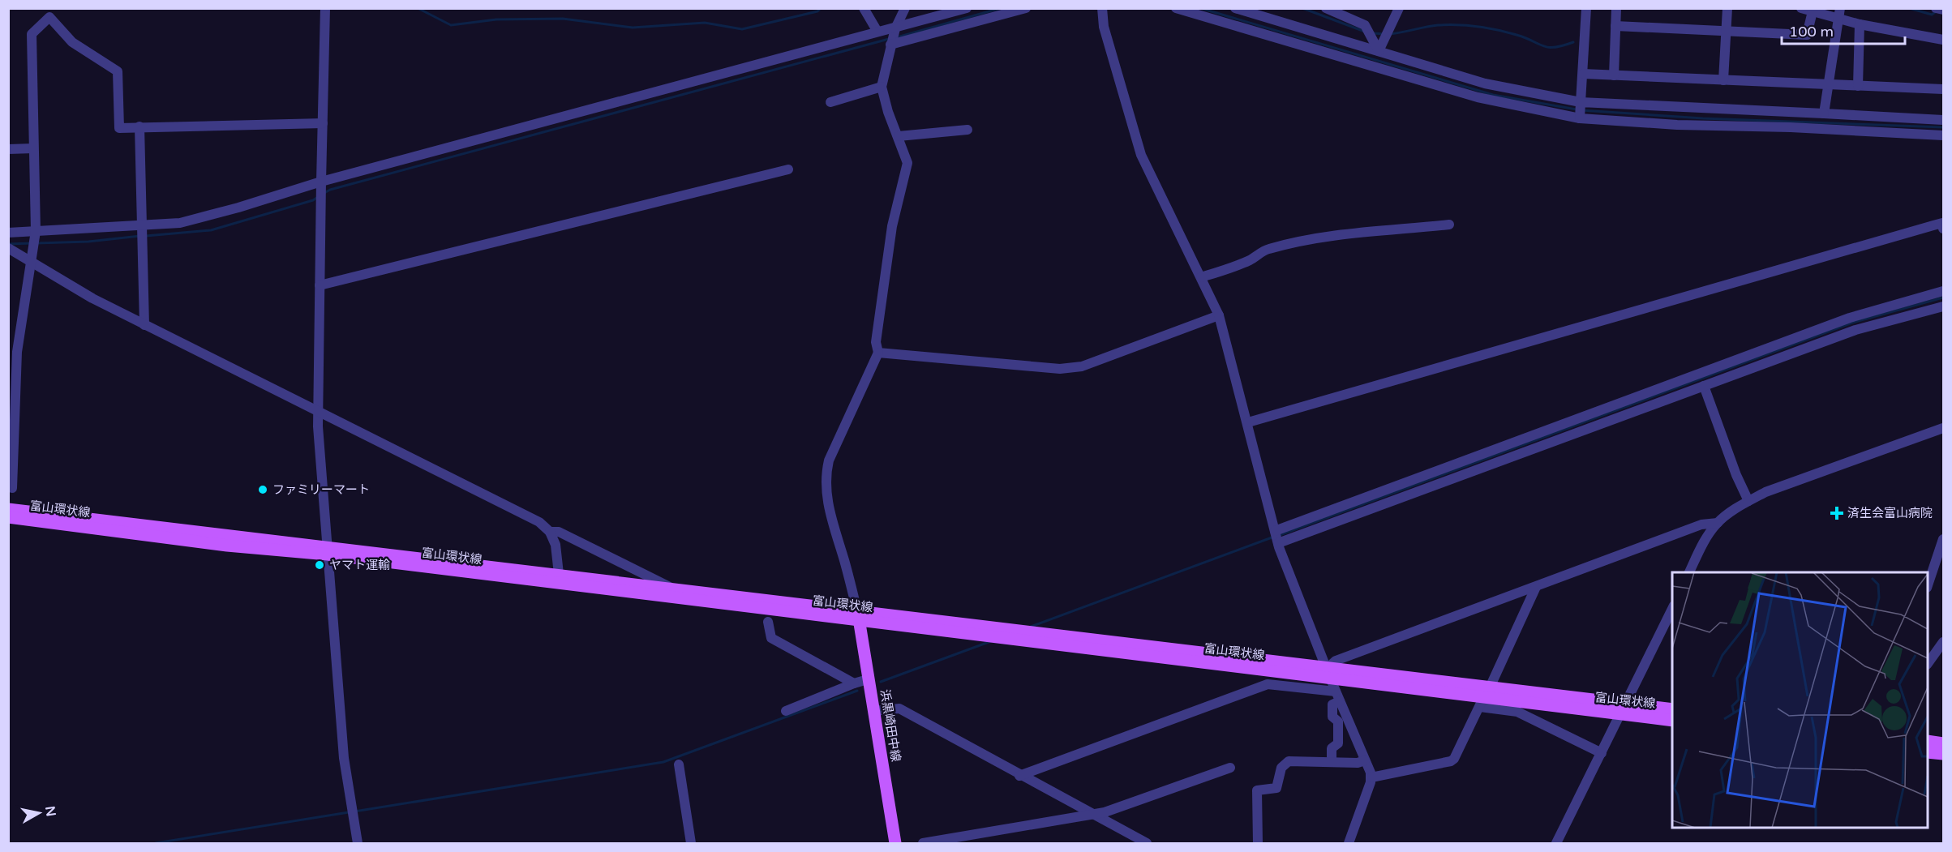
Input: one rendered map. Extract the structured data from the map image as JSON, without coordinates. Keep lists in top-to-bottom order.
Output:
{
  "streets": {
    "main road": ["富山環状線", "浜黒崎田中線"]
  },
  "crossings": [
    ["富山環状線", "浜黒崎田中線"]
  ],
  "places": {
    "other": ["ファミリーマート", "ヤマト運輸"],
    "health": ["済生会富山病院"]
  },
  "scale_bar": "100 m",
  "north": "right"
}
